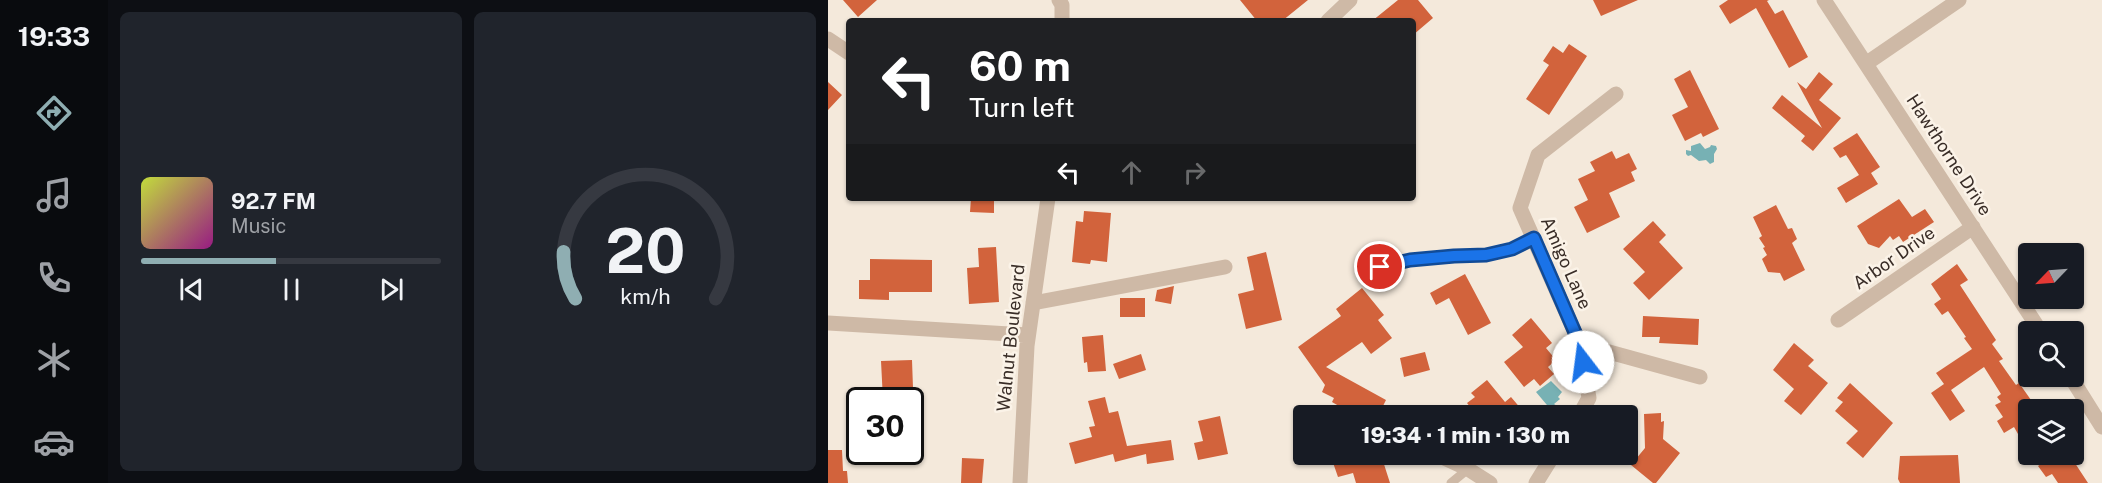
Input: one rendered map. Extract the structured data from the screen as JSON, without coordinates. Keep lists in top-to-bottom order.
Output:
{
  "streets": {
    "street": [
      "Hawthorne Drive",
      "Arbor Drive",
      "Amigo Lane",
      "Walnut Boulevard"
    ]
  },
  "crossings": [
    ["Hawthorne Drive", "Arbor Drive"]
  ],
  "north": "bottom left",
  "page": {
    "tabs": "19:33",
    "turn": ["60 m", "Turn left"],
    "song": ["92.7 FM", "Music"],
    "limit": "30",
    "trip": "19:34 · 1 min · 130 m",
    "gauge": ["20", "km/h"]
  }
}
